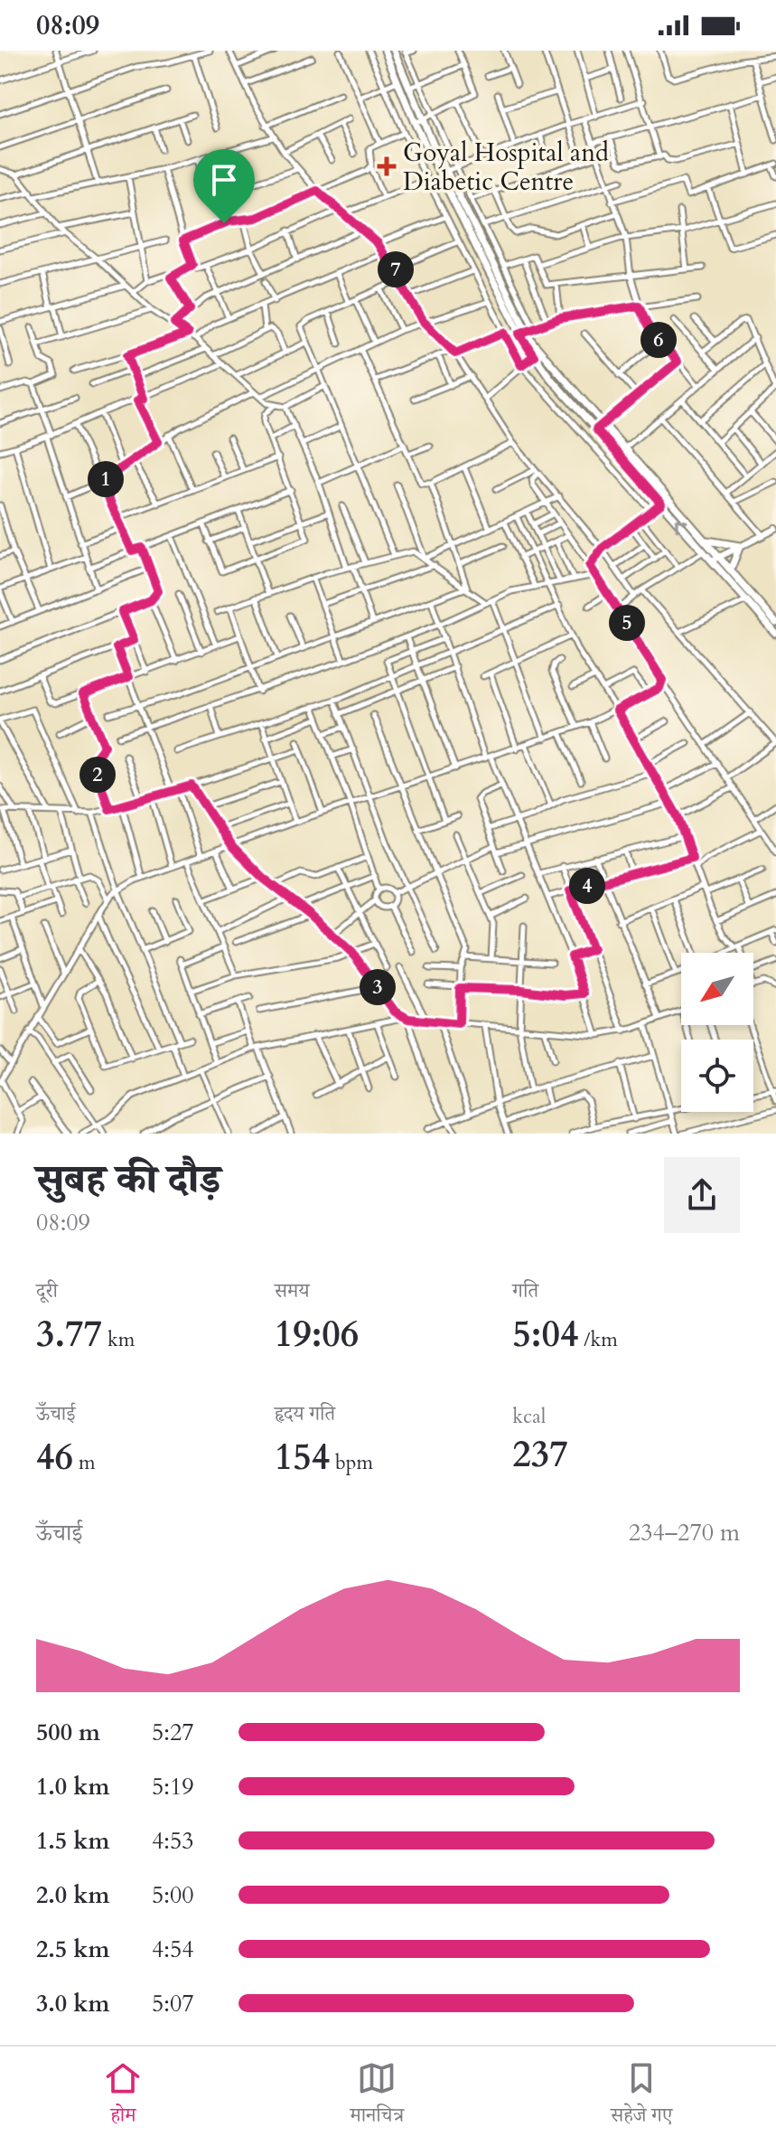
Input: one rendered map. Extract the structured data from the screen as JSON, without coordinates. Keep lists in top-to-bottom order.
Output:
{
  "places": {
    "health": ["Goyal Hospital and Diabetic Centre"]
  },
  "north": "bottom left",
  "page": {
    "status": "08:09",
    "pins": [
      "7",
      "6",
      "1",
      "5",
      "2",
      "4",
      "3"
    ],
    "heading": ["सुबह की दौड़", "08:09"],
    "stats": [
      ["दूरी", "3.77 km"],
      ["समय", "19:06"],
      ["गति", "5:04 /km"],
      ["ऊँचाई", "46 m"],
      ["हृदय गति", "154 bpm"],
      ["kcal", "237"]
    ],
    "chart": ["ऊँचाई", "234–270 m"],
    "list": [
      {
        "name": "500 m",
        "note": "5:27"
      },
      {
        "name": "1.0 km",
        "note": "5:19"
      },
      {
        "name": "1.5 km",
        "note": "4:53"
      },
      {
        "name": "2.0 km",
        "note": "5:00"
      },
      {
        "name": "2.5 km",
        "note": "4:54"
      },
      {
        "name": "3.0 km",
        "note": "5:07"
      }
    ],
    "tabs": ["होम", "मानचित्र", "सहेजे गए"]
  }
}
